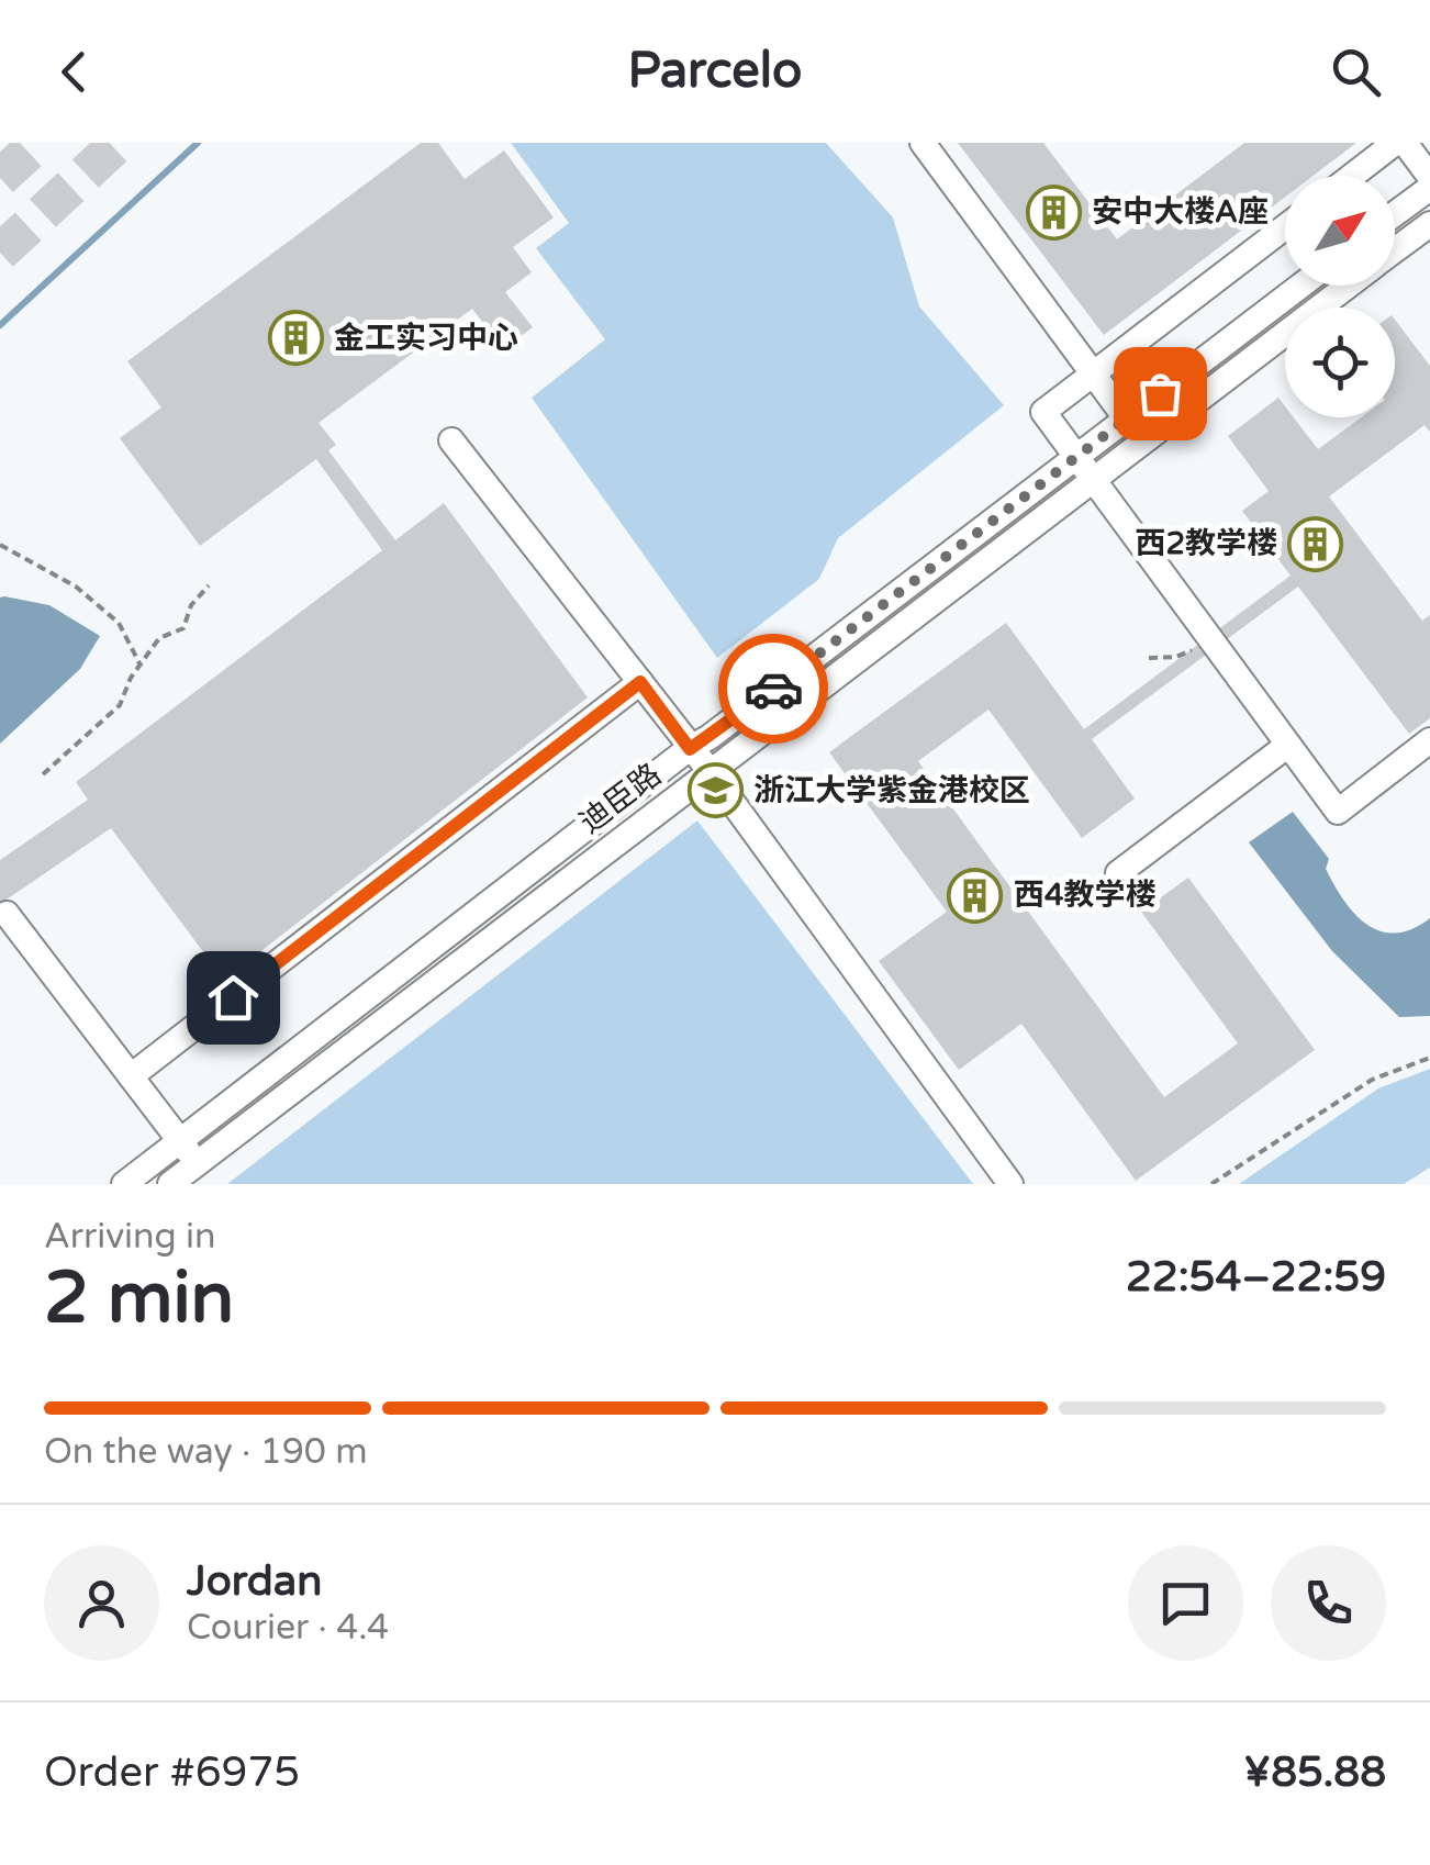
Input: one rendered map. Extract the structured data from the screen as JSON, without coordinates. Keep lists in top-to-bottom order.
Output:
{
  "streets": {
    "street": ["迪臣路"]
  },
  "places": {
    "building": [
      "安中大楼A座",
      "金工实习中心",
      "西2教学楼",
      "西4教学楼"
    ],
    "school or university": ["浙江大学紫金港校区"]
  },
  "north": "top right",
  "page": {
    "header": "Parcelo",
    "heading": ["2 min", "Arriving in", "22:54–22:59"],
    "panel": [
      "Jordan",
      "Courier · 4.4",
      "Order #6975",
      "¥85.88"
    ],
    "bar": "On the way · 190 m"
  }
}
